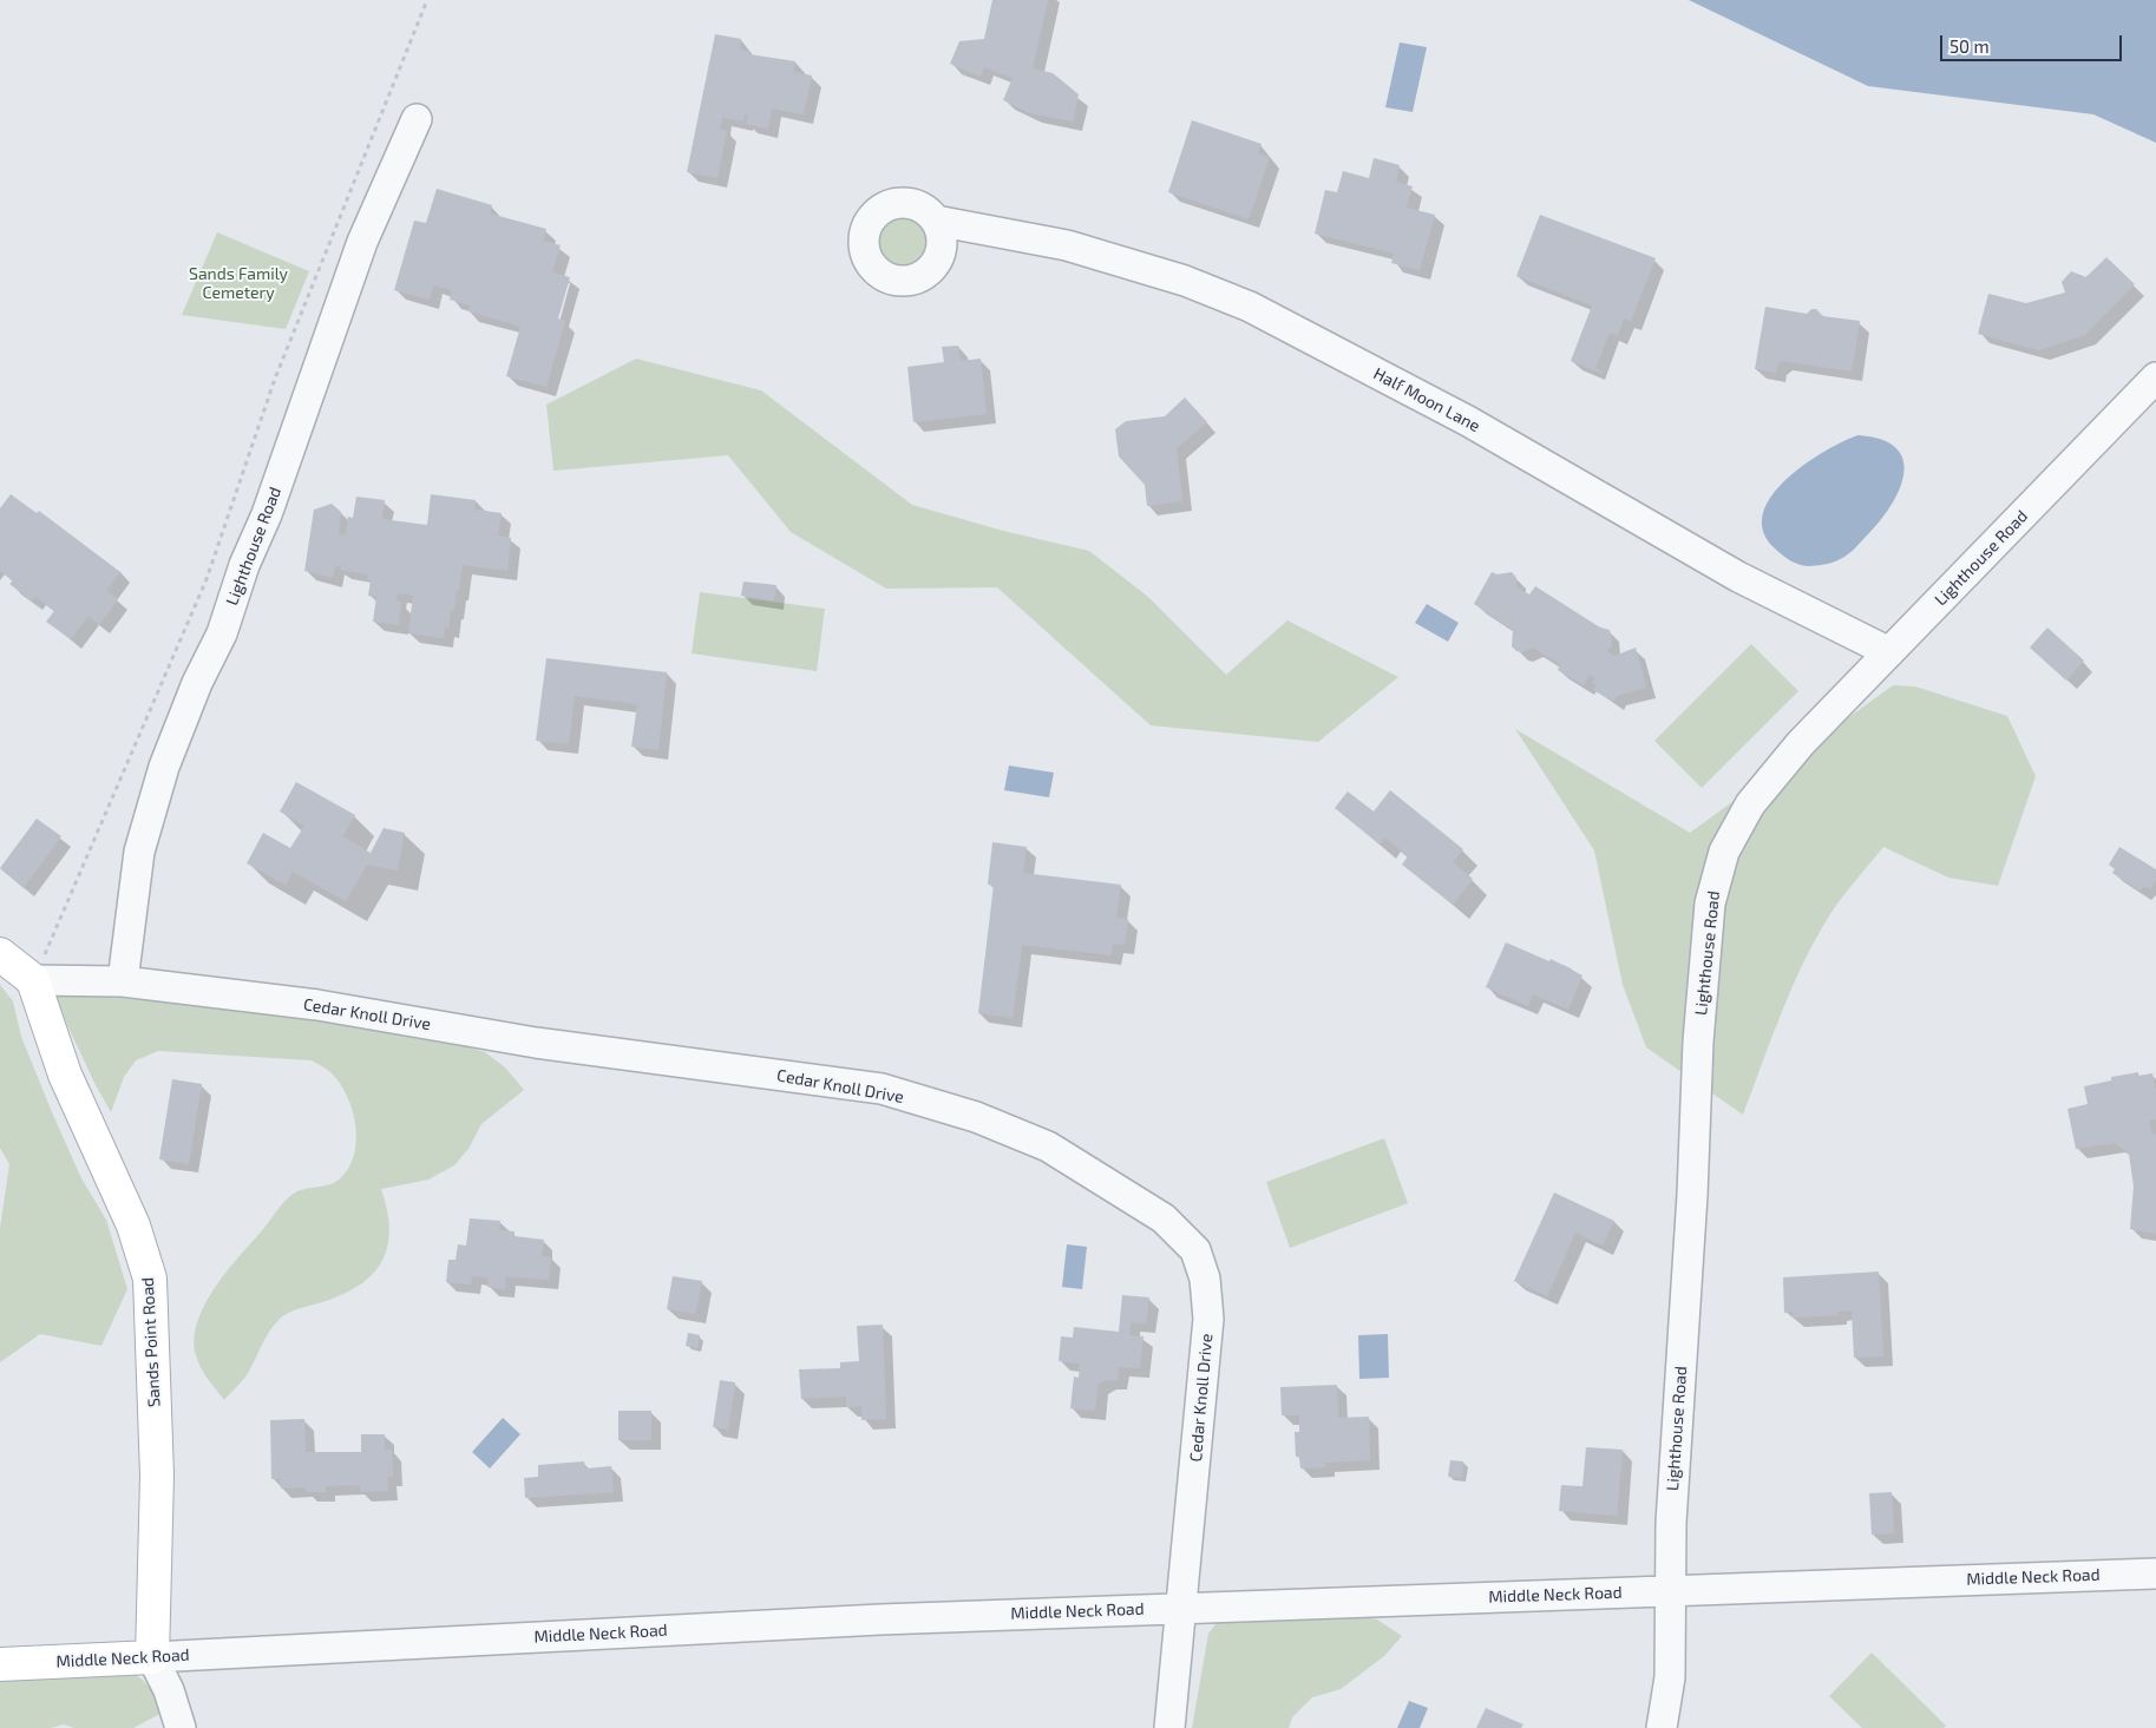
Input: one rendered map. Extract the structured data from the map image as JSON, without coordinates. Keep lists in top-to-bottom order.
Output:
{
  "streets": {
    "main road": ["Sands Point Road", "Middle Neck Road"],
    "street": ["Half Moon Lane", "Lighthouse Road", "Cedar Knoll Drive"]
  },
  "crossings": [
    ["Half Moon Lane", "Lighthouse Road"],
    ["Lighthouse Road", "Cedar Knoll Drive"],
    ["Lighthouse Road", "Middle Neck Road"],
    ["Cedar Knoll Drive", "Middle Neck Road"],
    ["Sands Point Road", "Middle Neck Road"]
  ],
  "parks": ["Sands Family Cemetery"],
  "scale_bar": "50 m"
}
